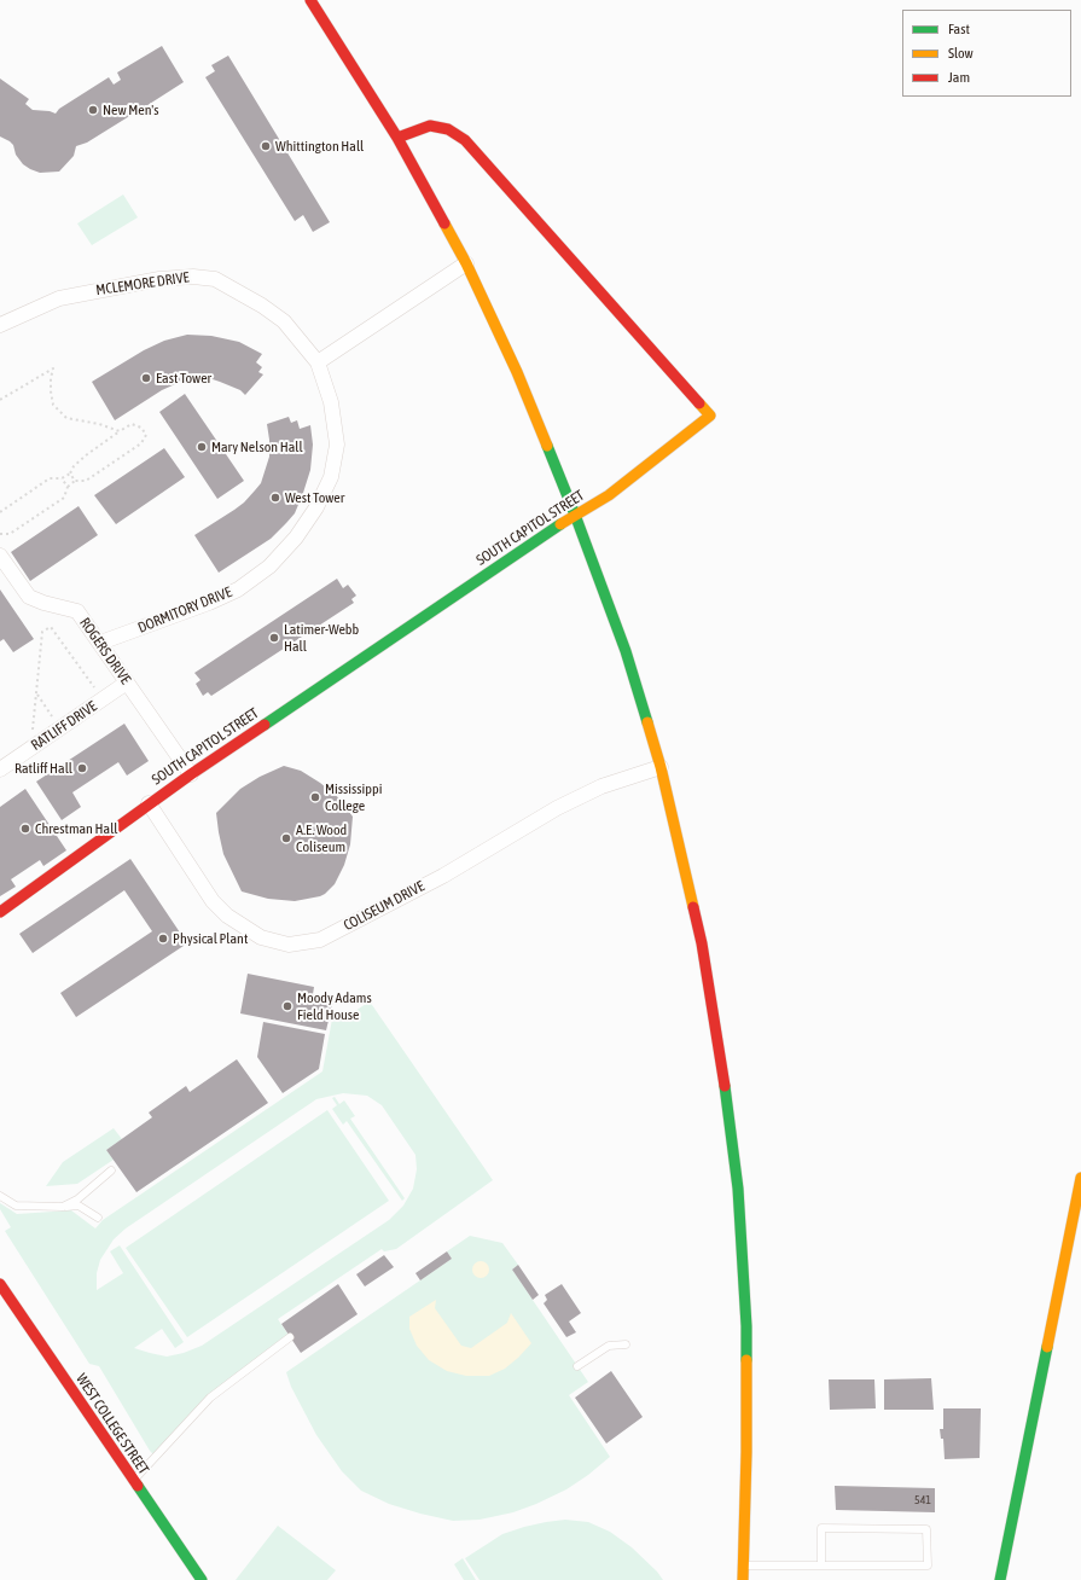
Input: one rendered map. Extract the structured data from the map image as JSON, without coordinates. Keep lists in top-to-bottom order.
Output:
{
  "streets": {
    "main road": ["SOUTH CAPITOL STREET", "WEST COLLEGE STREET"],
    "street": [
      "MCLEMORE DRIVE",
      "DORMITORY DRIVE",
      "ROGERS DRIVE",
      "RATLIFF DRIVE",
      "COLISEUM DRIVE"
    ]
  },
  "crossings": [
    ["MCLEMORE DRIVE", "DORMITORY DRIVE"],
    ["SOUTH CAPITOL STREET", "ROGERS DRIVE"],
    ["SOUTH CAPITOL STREET", "COLISEUM DRIVE"],
    ["DORMITORY DRIVE", "ROGERS DRIVE"],
    ["ROGERS DRIVE", "RATLIFF DRIVE"]
  ],
  "places": [
    "New Men's",
    "Whittington Hall",
    "East Tower",
    "Mary Nelson Hall",
    "West Tower",
    "Latimer-Webb Hall",
    "Ratliff Hall",
    "Mississippi College",
    "Chrestman Hall",
    "A.E. Wood Coliseum",
    "Physical Plant",
    "Moody Adams Field House"
  ],
  "house_numbers": ["541"],
  "legend": ["Fast", "Slow", "Jam"]
}
